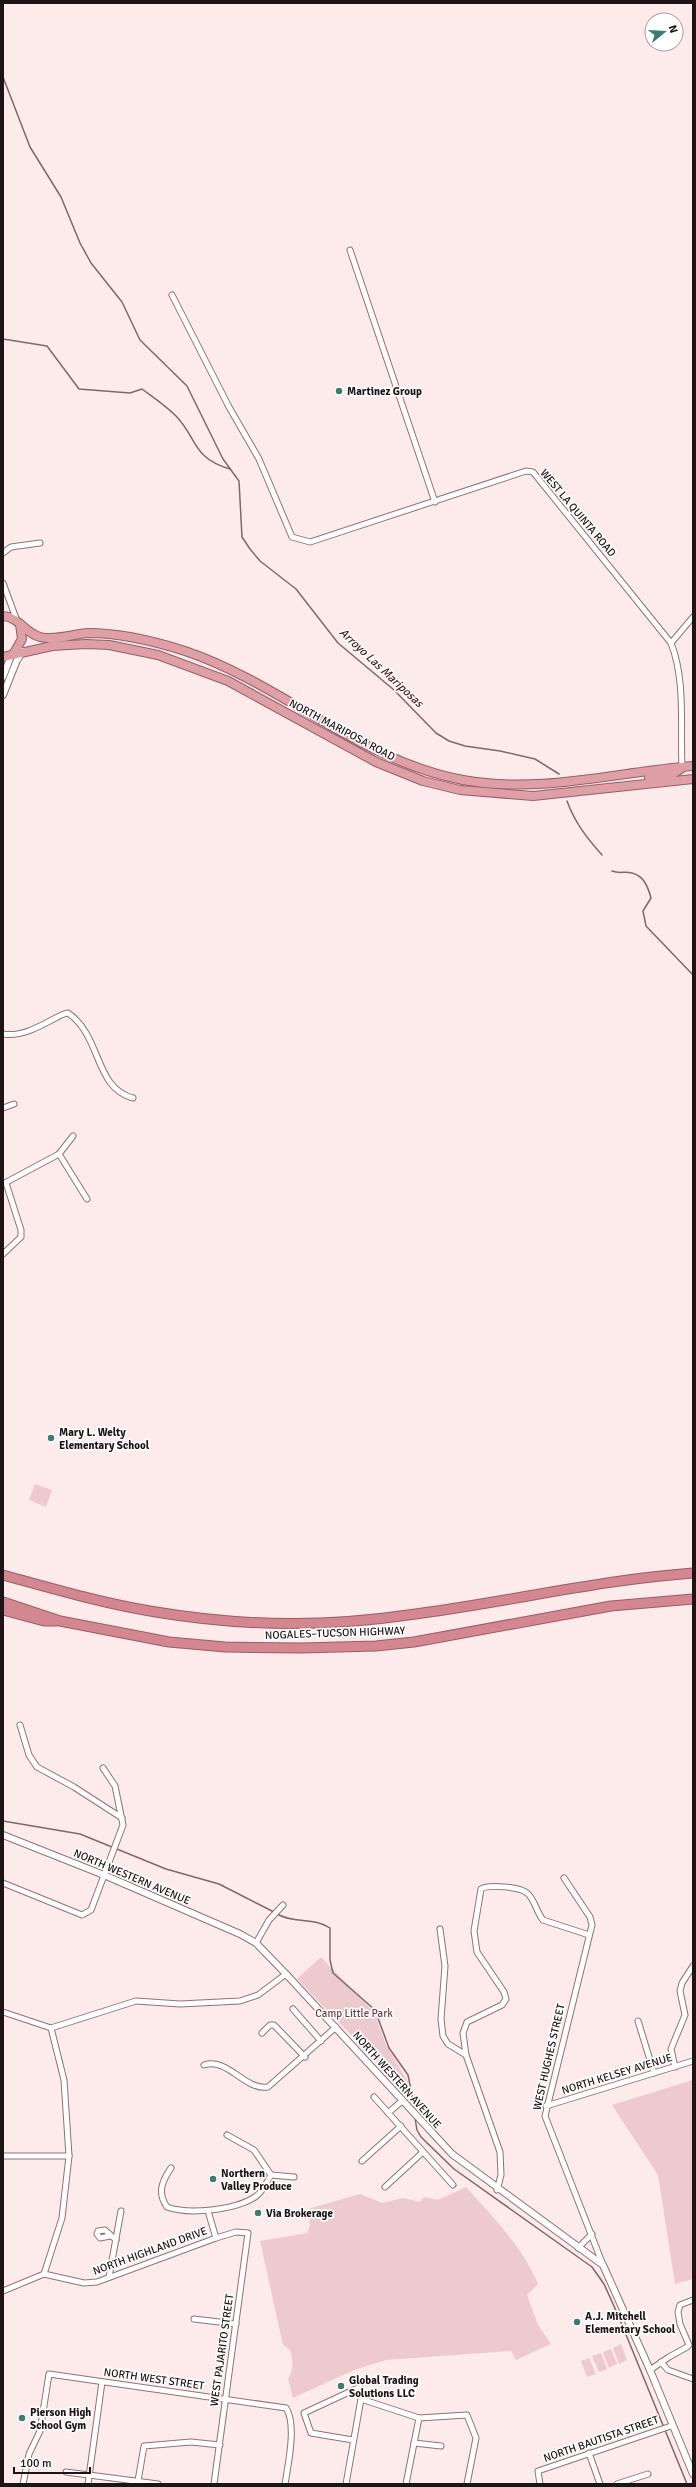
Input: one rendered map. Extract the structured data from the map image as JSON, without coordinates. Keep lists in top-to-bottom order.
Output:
{
  "streets": {
    "highway": ["NORTH MARIPOSA ROAD", "NOGALES–TUCSON HIGHWAY"],
    "street": [
      "WEST LA QUINTA ROAD",
      "NORTH WESTERN AVENUE",
      "WEST HUGHES STREET",
      "NORTH KELSEY AVENUE",
      "NORTH HIGHLAND DRIVE",
      "WEST PAJARITO STREET",
      "NORTH WEST STREET",
      "NORTH BAUTISTA STREET"
    ]
  },
  "crossings": [
    ["WEST LA QUINTA ROAD", "NORTH MARIPOSA ROAD"],
    ["NORTH WESTERN AVENUE", "WEST HUGHES STREET"],
    ["WEST HUGHES STREET", "NORTH KELSEY AVENUE"],
    ["NORTH HIGHLAND DRIVE", "WEST PAJARITO STREET"],
    ["WEST PAJARITO STREET", "NORTH WEST STREET"]
  ],
  "water": ["Arroyo Las Mariposas"],
  "parks": ["Camp Little Park"],
  "places": [
    "Martinez Group",
    "Mary L. Welty Elementary School",
    "Northern Valley Produce",
    "Via Brokerage",
    "A.J. Mitchell Elementary School",
    "Global Trading Solutions LLC",
    "Pierson High School Gym"
  ],
  "scale_bar": "100 m",
  "north": "right"
}
